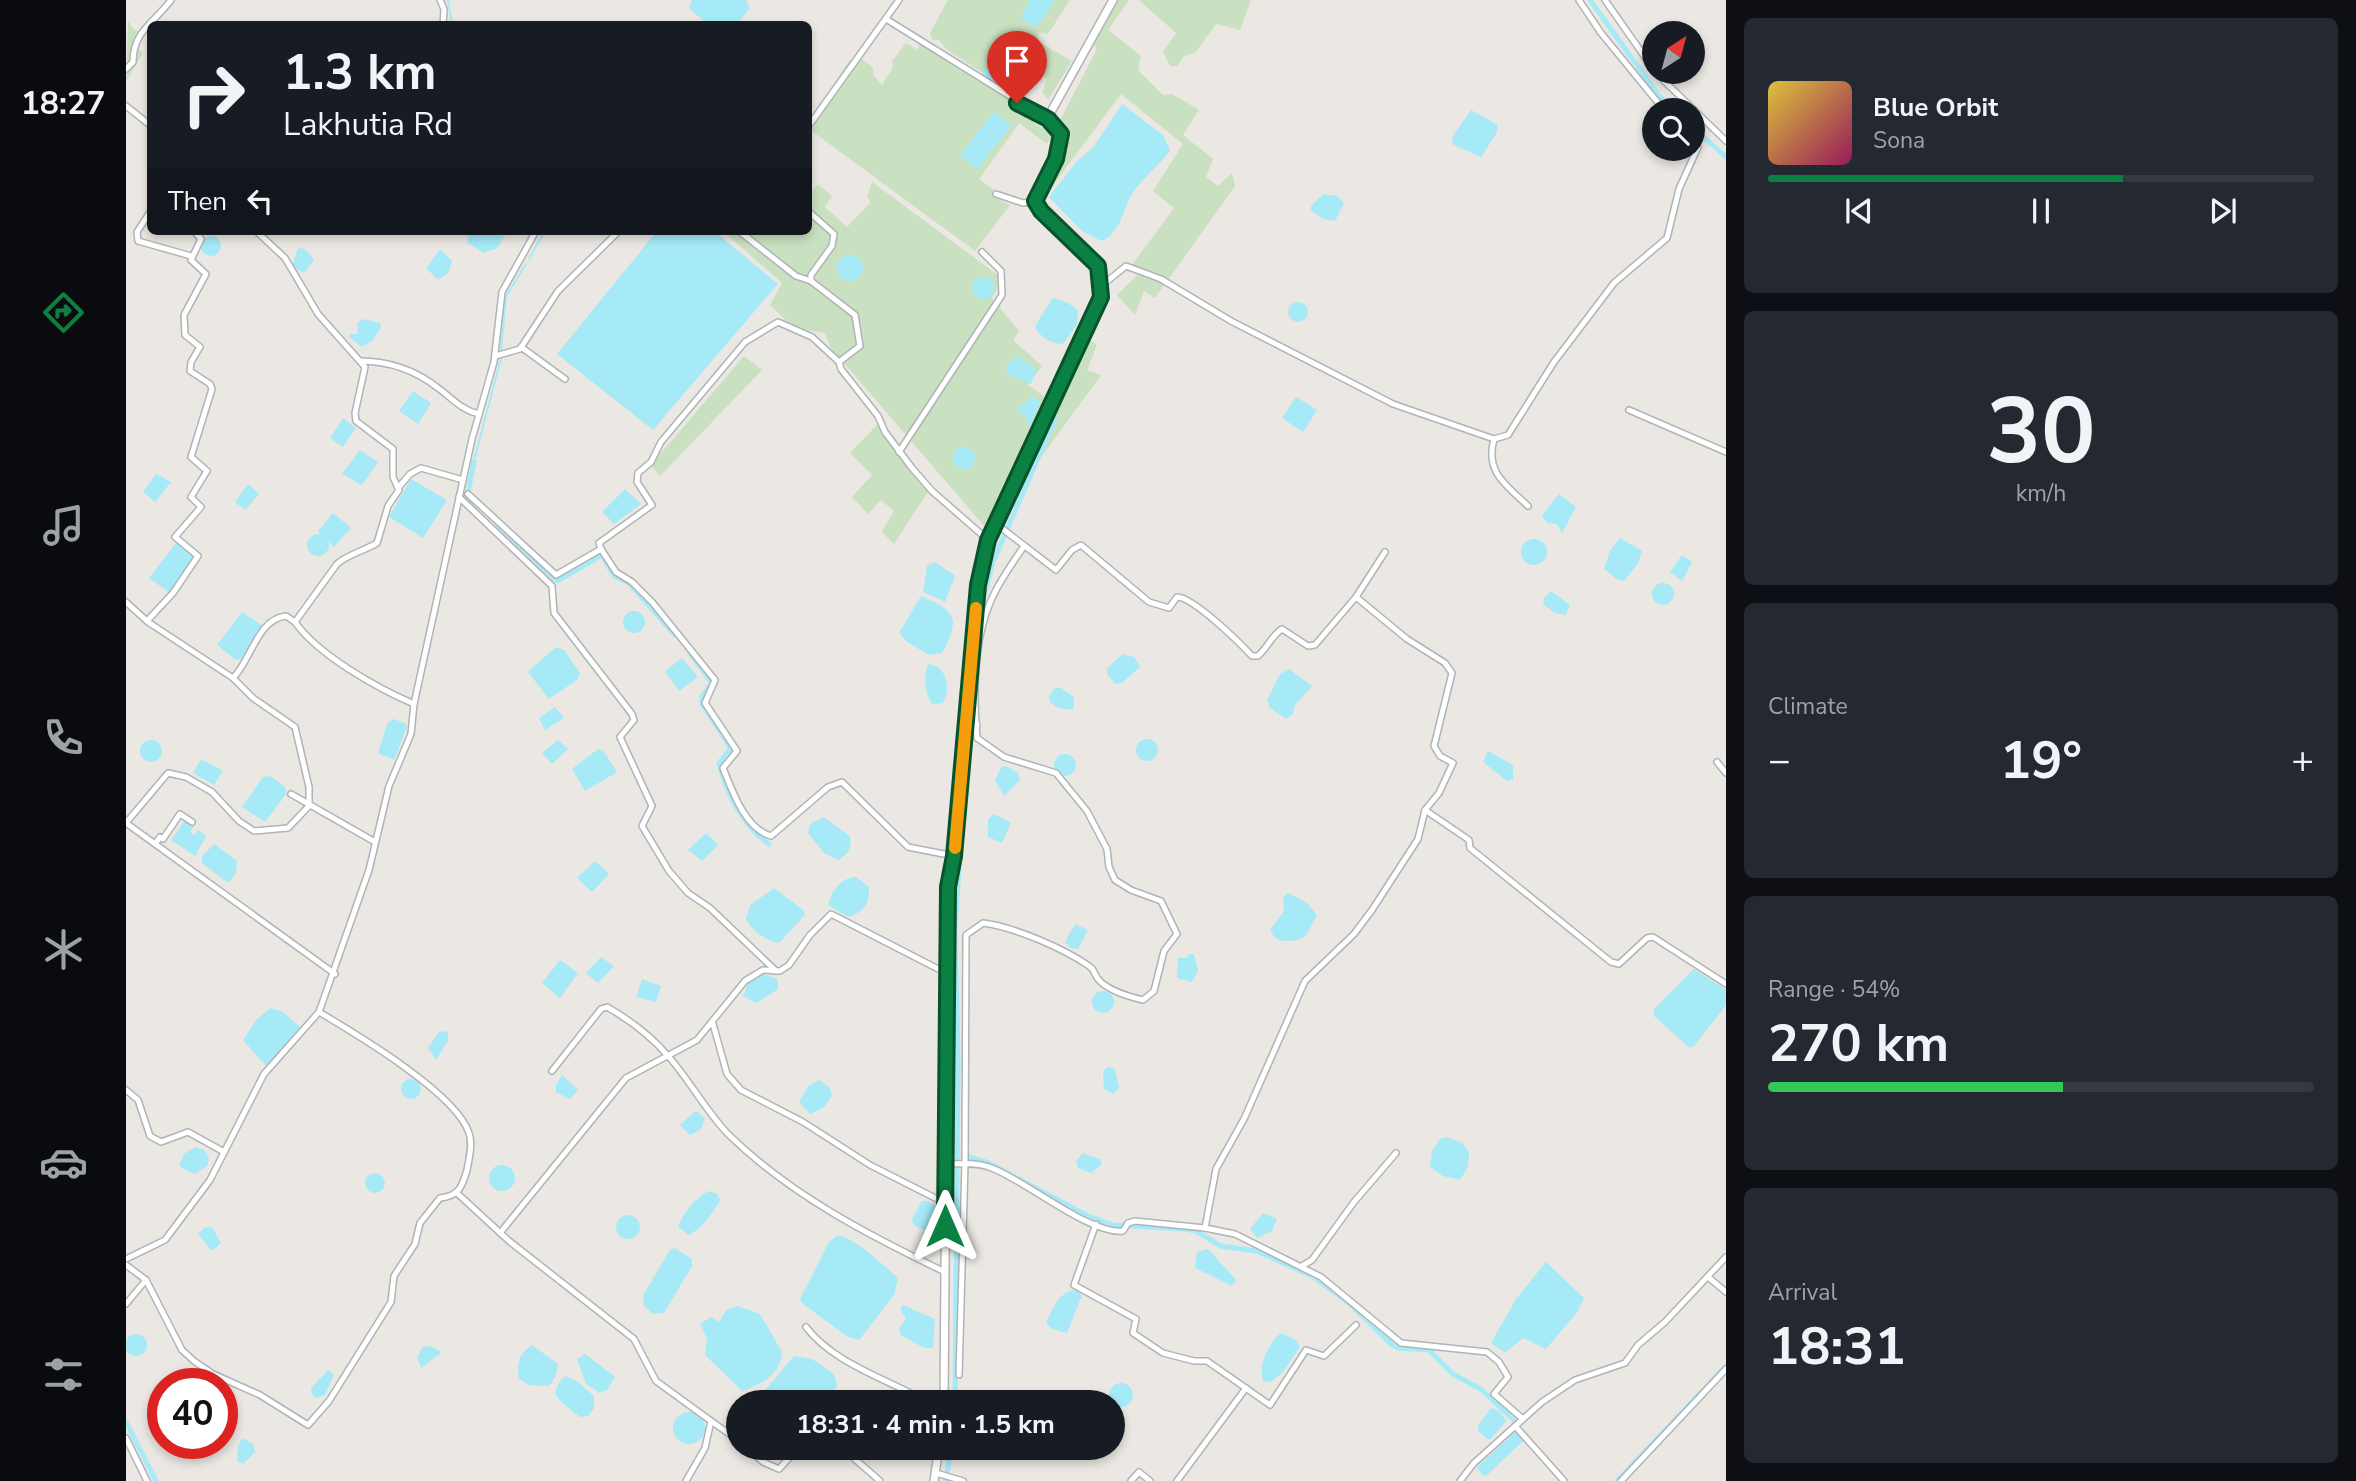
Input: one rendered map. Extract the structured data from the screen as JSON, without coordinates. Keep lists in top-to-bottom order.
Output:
{
  "north": "top right",
  "page": {
    "tabs": "18:27",
    "turn": ["1.3 km", "Lakhutia Rd"],
    "song": ["Blue Orbit", "Sona"],
    "then": "Then",
    "tile": [
      ["30", "km/h"],
      "Climate",
      ["Range · 54%", "270 km"],
      ["Arrival", "18:31"]
    ],
    "heat": ["−", "19°", "+"],
    "limit": "40",
    "trip": "18:31 · 4 min · 1.5 km"
  }
}
